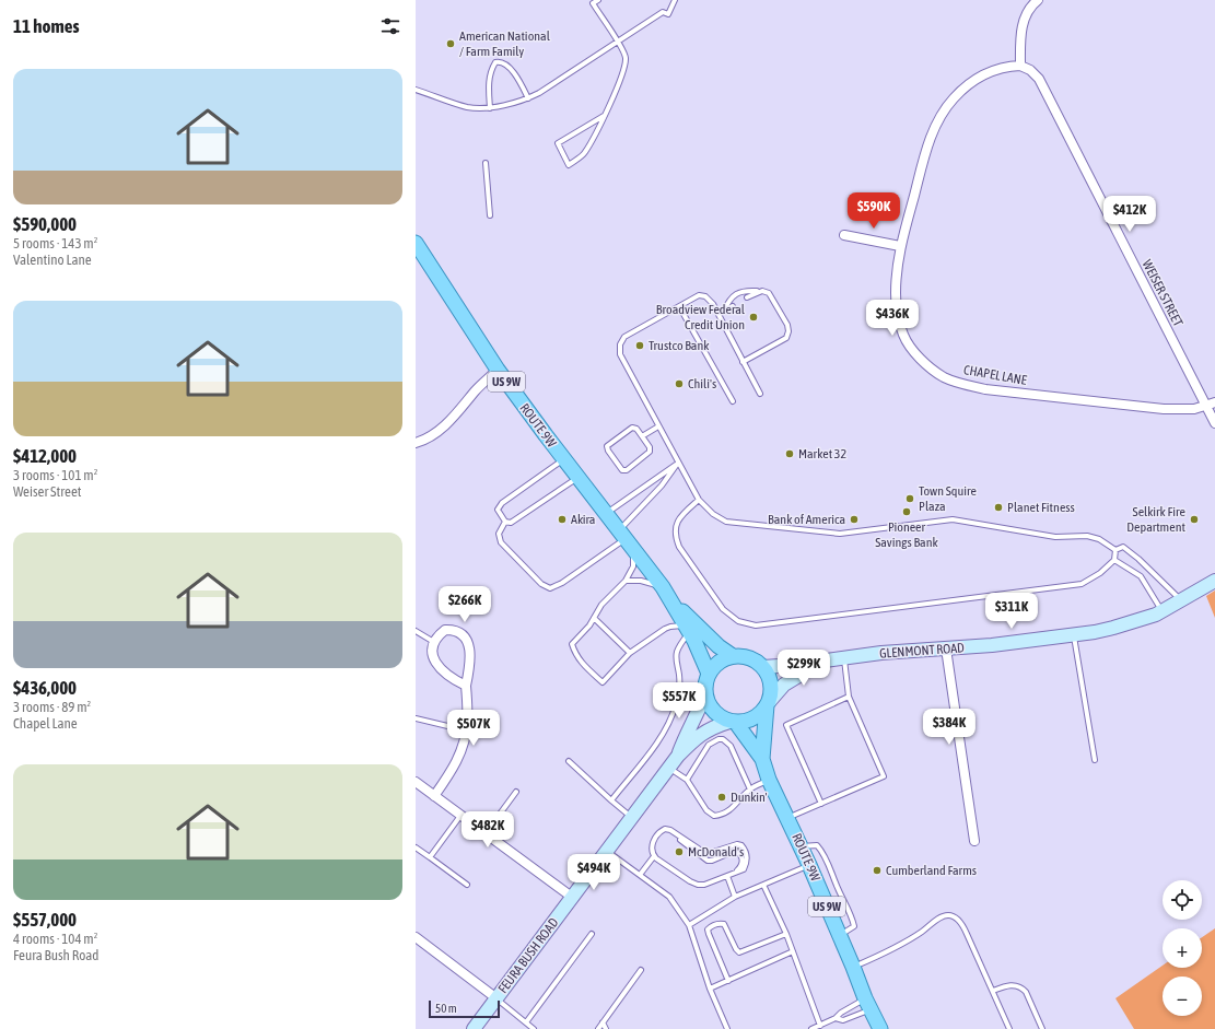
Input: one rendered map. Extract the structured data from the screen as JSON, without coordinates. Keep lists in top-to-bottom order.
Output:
{
  "streets": {
    "main road": [
      "US 9W",
      "ROUTE 9W",
      "GLENMONT ROAD",
      "FEURA BUSH ROAD"
    ],
    "street": ["WEISER STREET", "CHAPEL LANE"]
  },
  "crossings": [
    ["WEISER STREET", "CHAPEL LANE"],
    ["ROUTE 9W", "GLENMONT ROAD"],
    ["ROUTE 9W", "FEURA BUSH ROAD"],
    ["GLENMONT ROAD", "FEURA BUSH ROAD"]
  ],
  "places": [
    "American National / Farm Family",
    "Broadview Federal Credit Union",
    "Trustco Bank",
    "Chili's",
    "Market 32",
    "Town Squire Plaza",
    "Planet Fitness",
    "Pioneer Savings Bank",
    "Akira",
    "Bank of America",
    "Selkirk Fire Department",
    "Dunkin'",
    "McDonald's",
    "Cumberland Farms"
  ],
  "scale_bar": "50 m",
  "page": {
    "heading": "11 homes",
    "list": [
      {
        "name": "$590,000",
        "note": "5 rooms · 143 m² · Valentino Lane"
      },
      {
        "name": "$412,000",
        "note": "3 rooms · 101 m² · Weiser Street"
      },
      {
        "name": "$436,000",
        "note": "3 rooms · 89 m² · Chapel Lane"
      },
      {
        "name": "$557,000",
        "note": "4 rooms · 104 m² · Feura Bush Road"
      }
    ],
    "price": [
      "$590K",
      "$412K",
      "$436K",
      "$266K",
      "$311K",
      "$299K",
      "$557K",
      "$384K",
      "$507K",
      "$482K",
      "$494K"
    ],
    "map_buttons": ["+", "−"],
    "scale": "50 m"
  }
}
